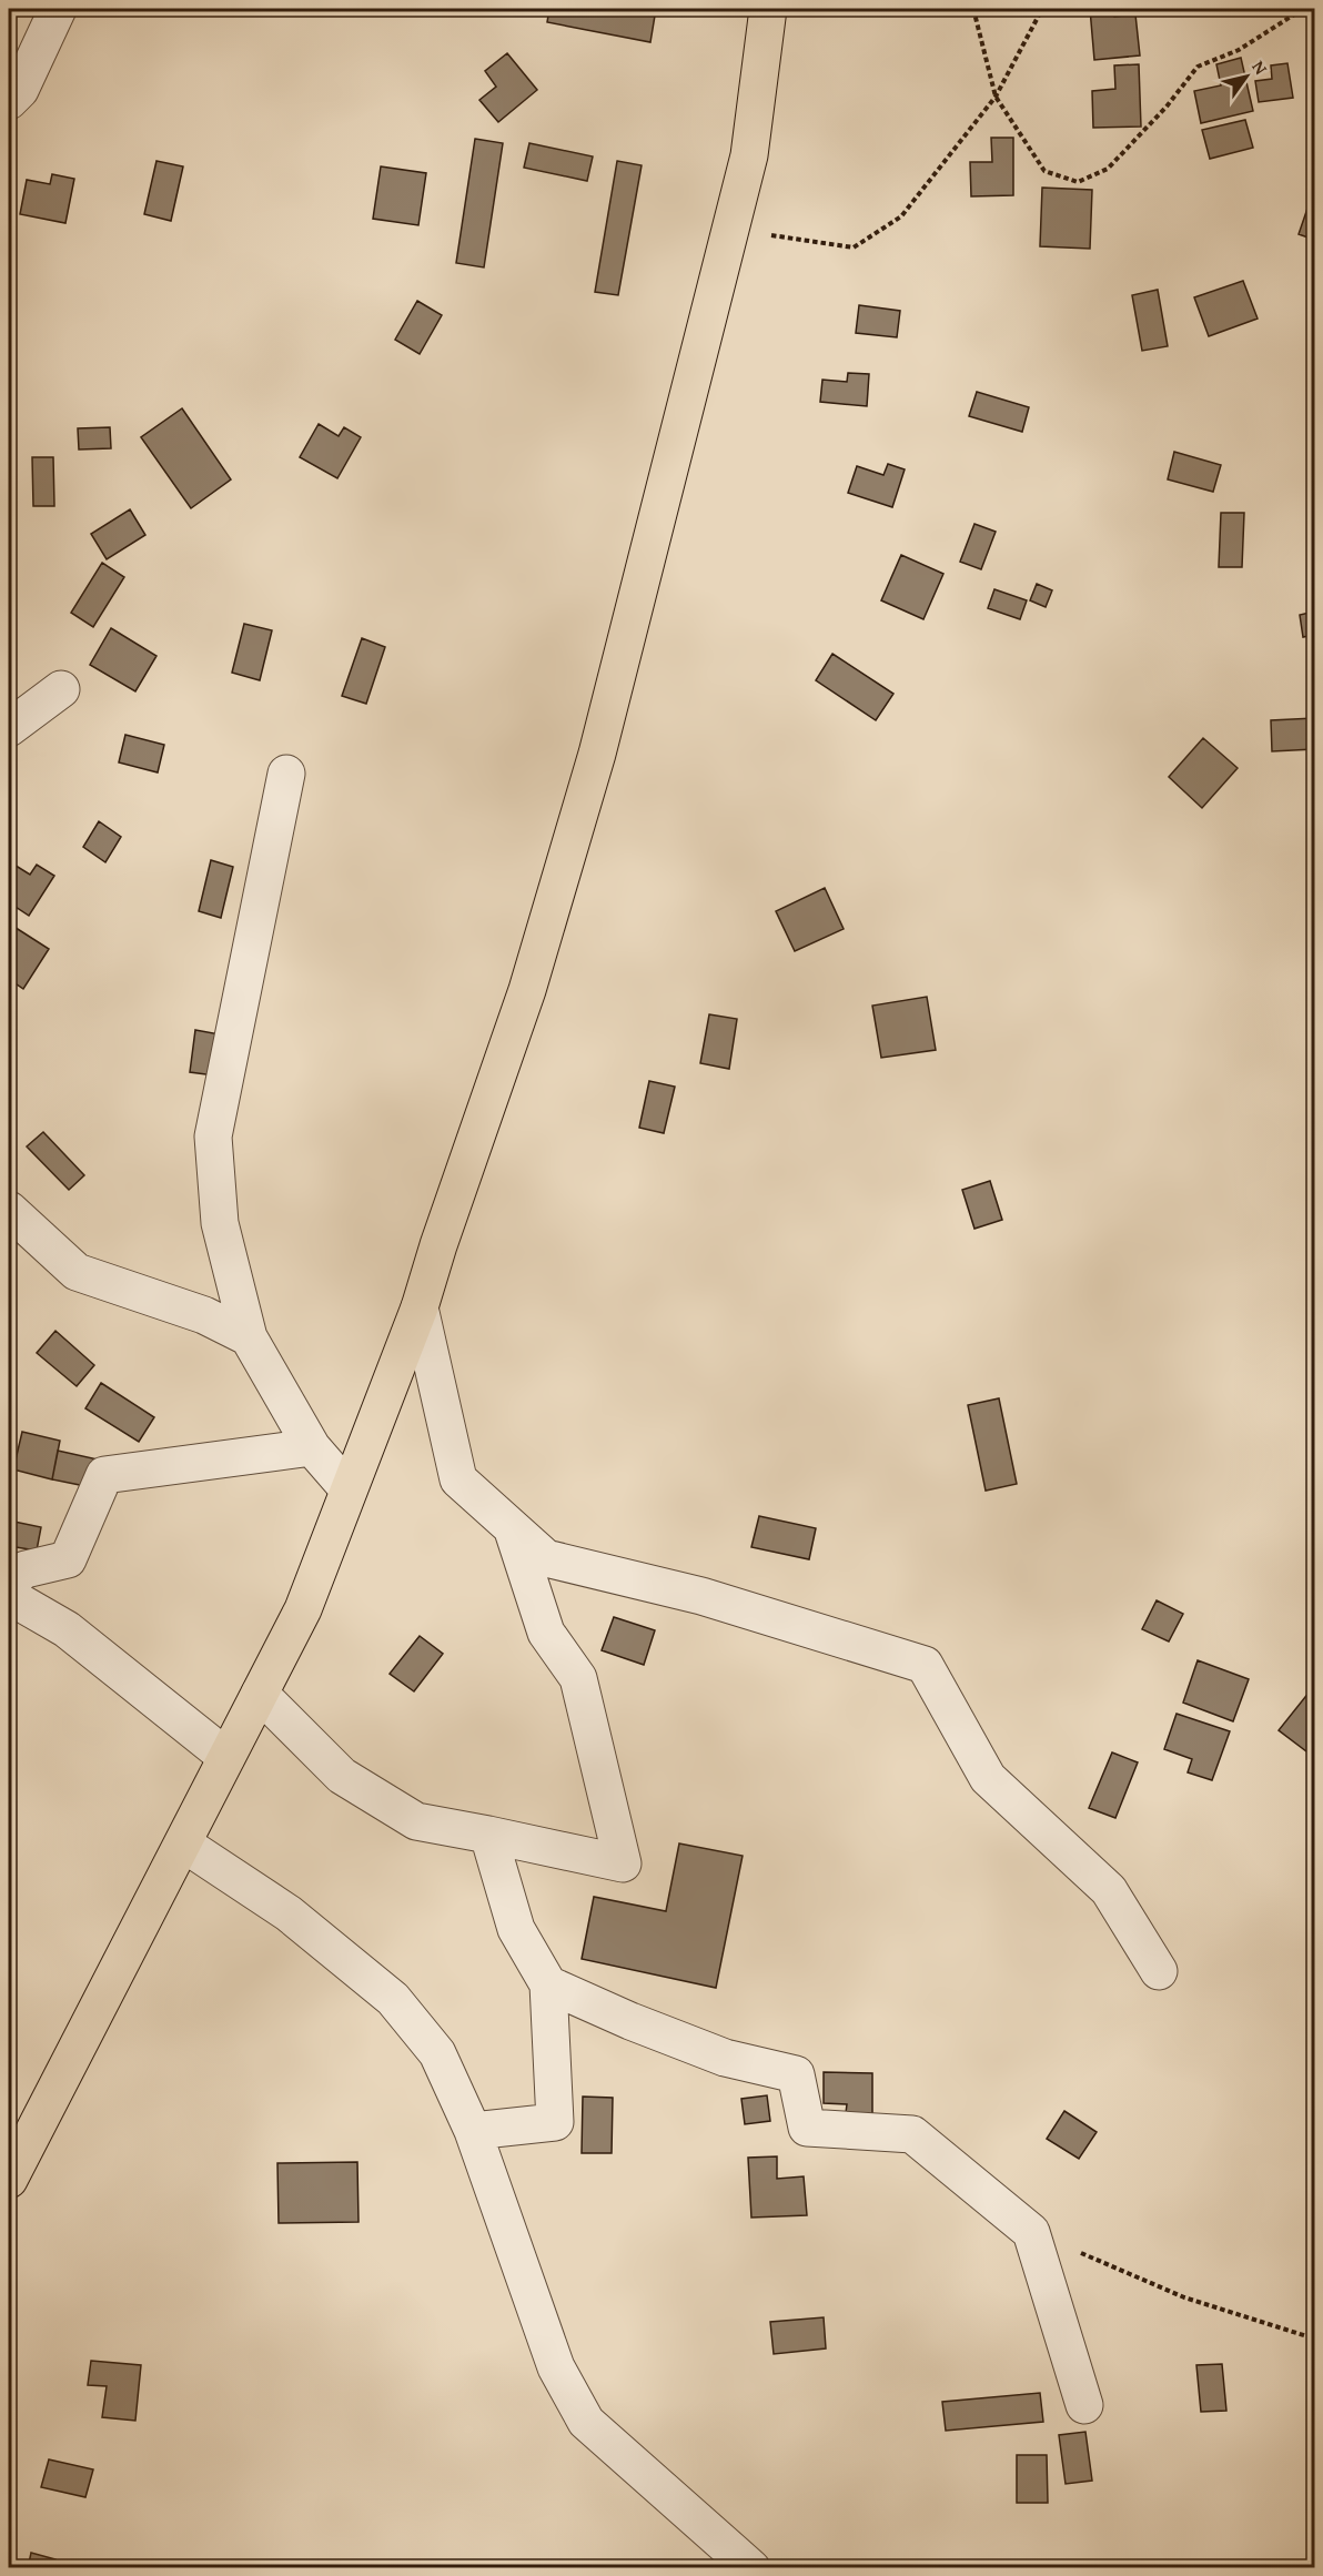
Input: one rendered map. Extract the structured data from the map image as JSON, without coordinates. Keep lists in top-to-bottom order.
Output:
{
  "north": "top right"
}
